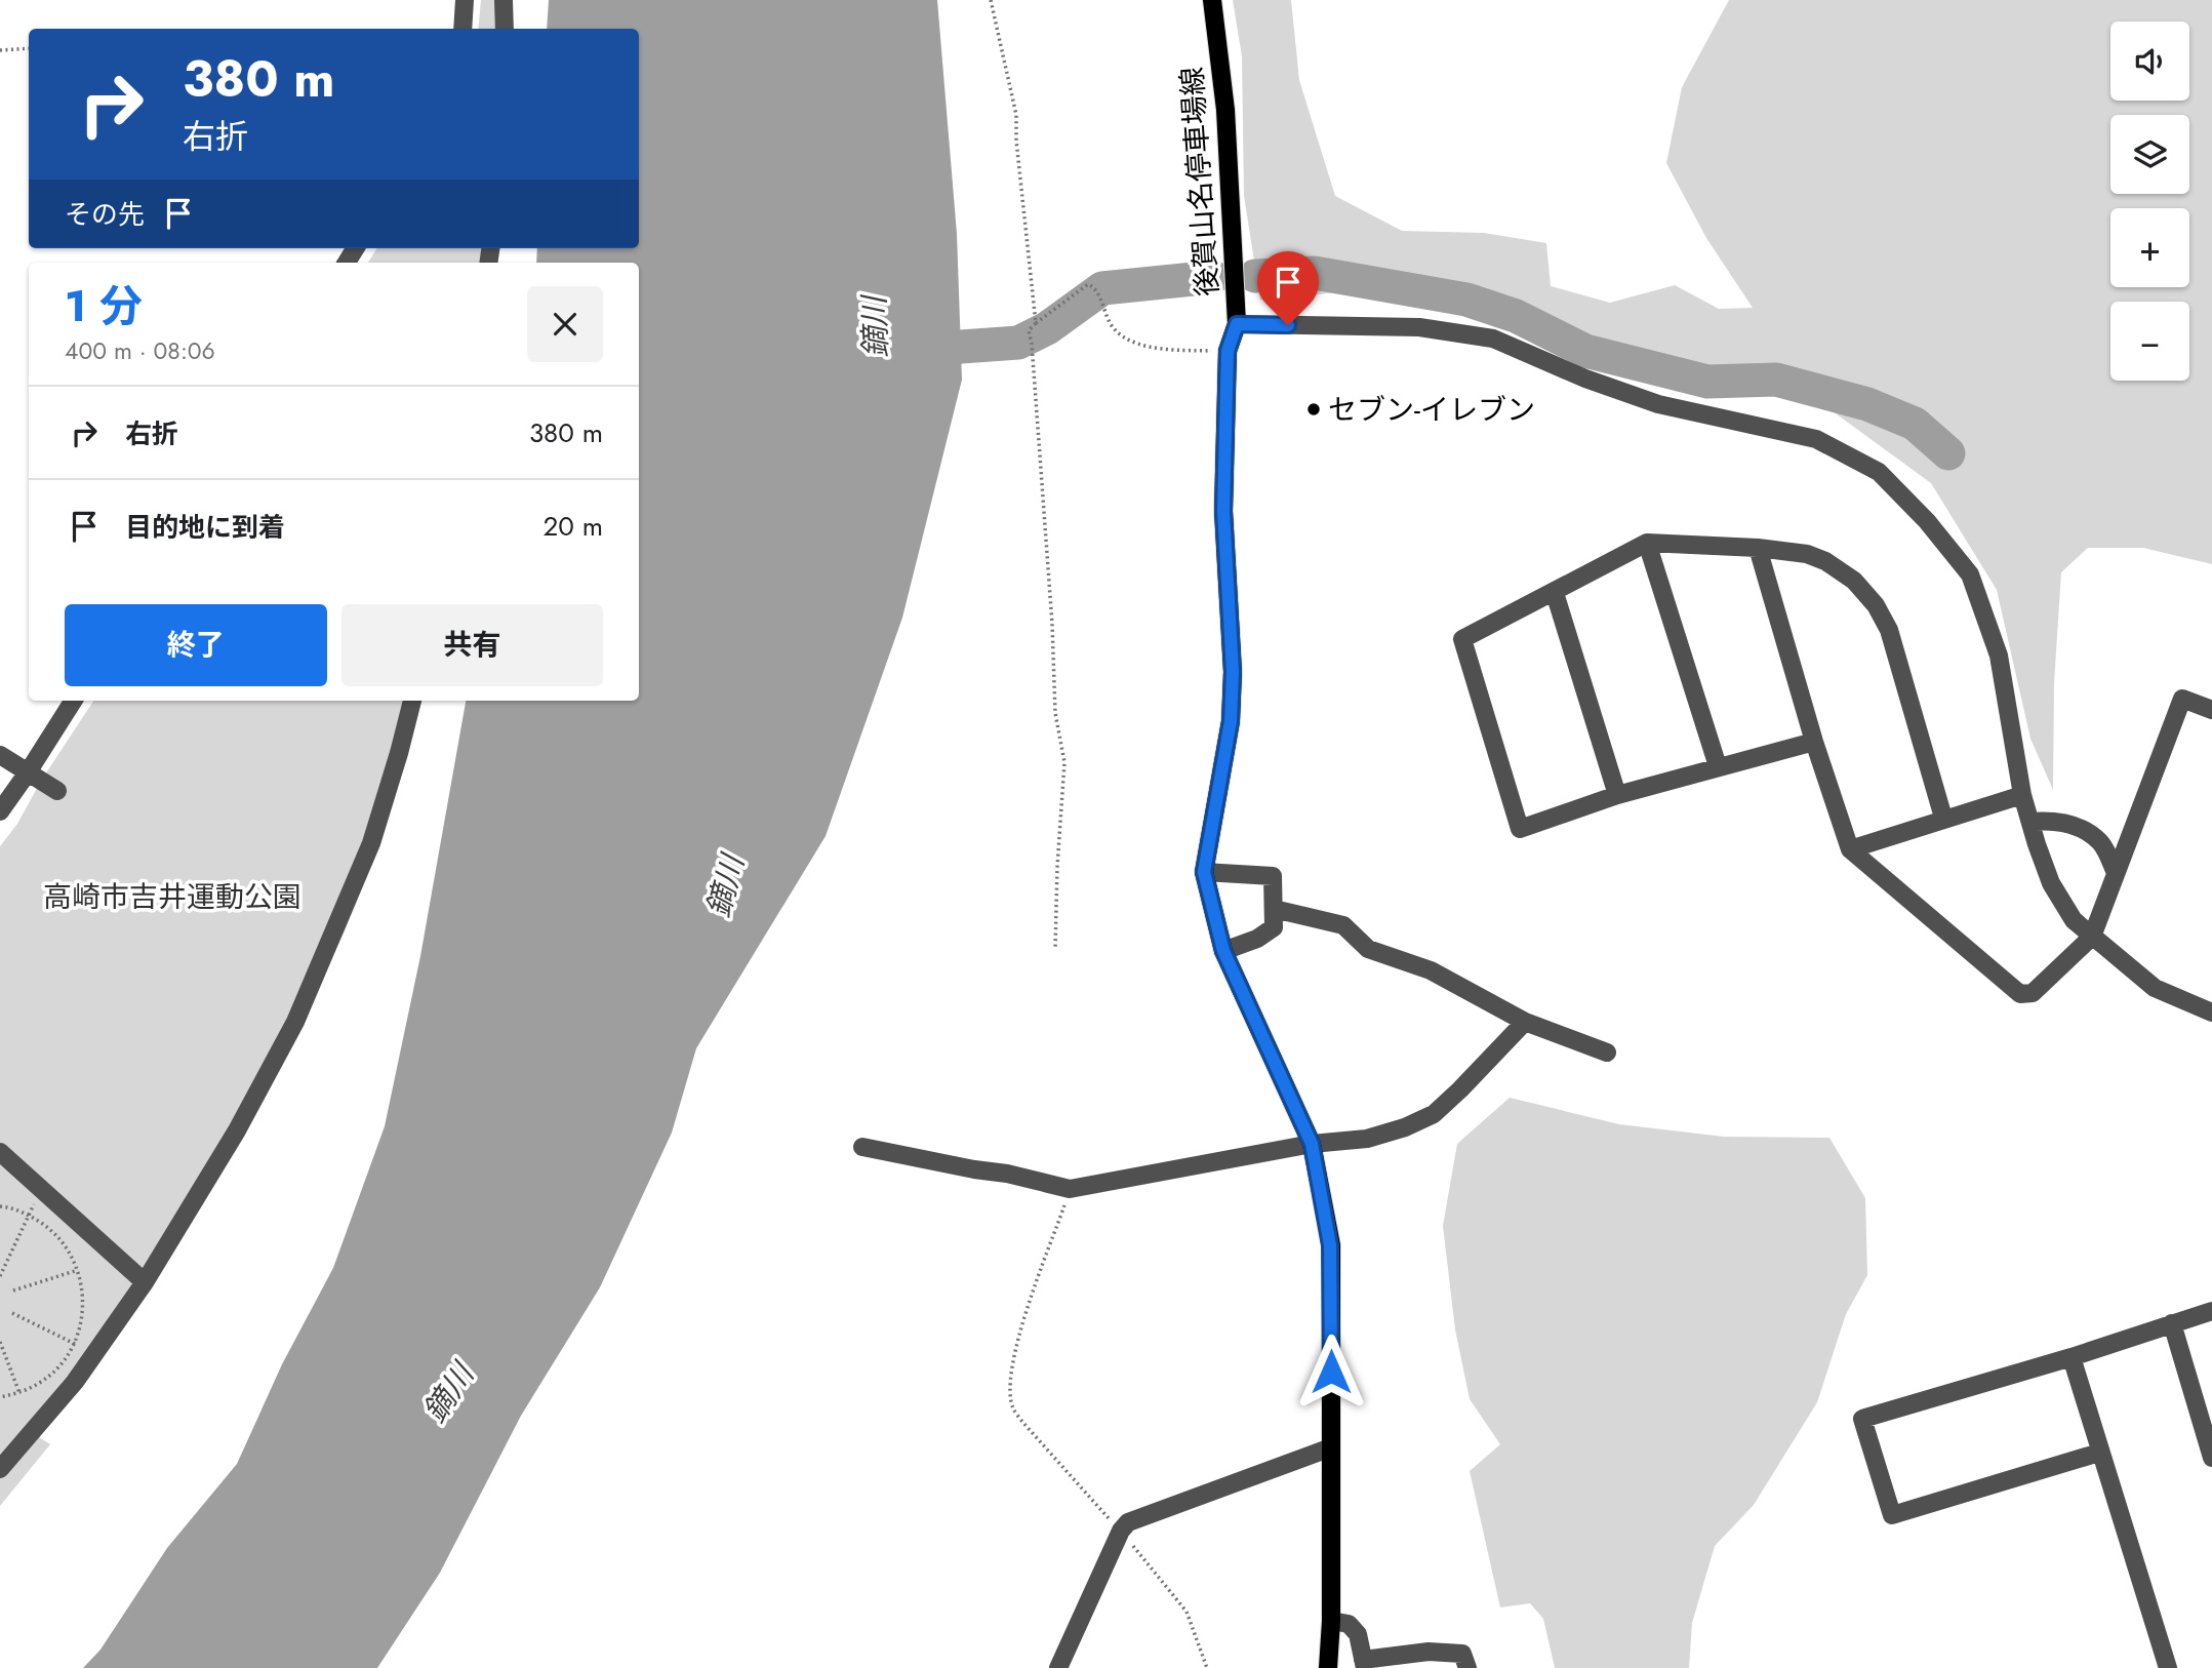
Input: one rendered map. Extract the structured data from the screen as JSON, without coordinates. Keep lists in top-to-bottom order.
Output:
{
  "streets": {
    "main road": ["後賀山名停車場線"]
  },
  "water": ["鏑川"],
  "parks": ["高崎市吉井運動公園"],
  "places": ["セブン-イレブン"],
  "page": {
    "map_buttons": ["+", "−"],
    "turn": ["380 m", "右折"],
    "then": "その先",
    "heading": ["1 分", "400 m · 08:06"],
    "list": [
      {
        "name": "右折",
        "value": "380 m"
      },
      {
        "name": "目的地に到着",
        "value": "20 m"
      }
    ],
    "buttons": ["終了", "共有"]
  }
}
